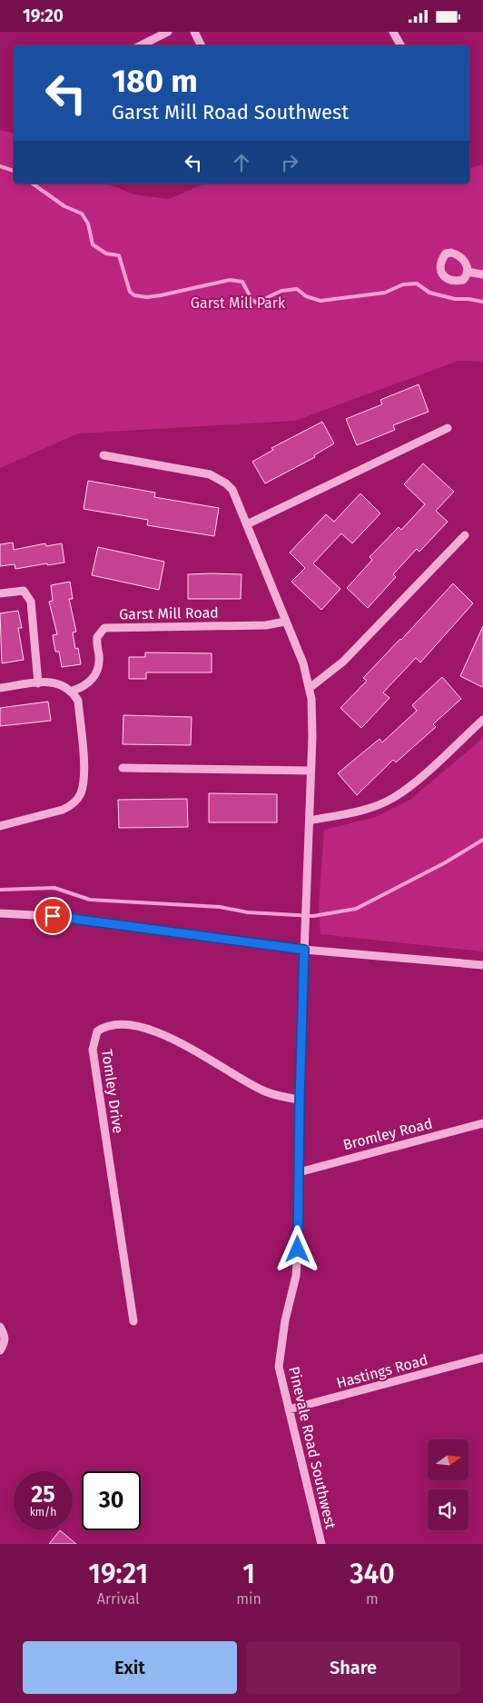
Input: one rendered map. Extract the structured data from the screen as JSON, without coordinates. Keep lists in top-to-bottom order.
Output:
{
  "streets": {
    "street": [
      "Garst Mill Road",
      "Tomley Drive",
      "Bromley Road",
      "Hastings Road",
      "Pinevale Road Southwest"
    ]
  },
  "crossings": [
    ["Tomley Drive", "Pinevale Road Southwest"],
    ["Bromley Road", "Pinevale Road Southwest"],
    ["Hastings Road", "Pinevale Road Southwest"]
  ],
  "parks": ["Garst Mill Park"],
  "north": "right",
  "page": {
    "status": "19:20",
    "turn": ["180 m", "Garst Mill Road Southwest"],
    "speed": "25 km/h",
    "limit": "30",
    "eta": [
      "19:21",
      "Arrival",
      "1",
      "min",
      "340",
      "m"
    ],
    "buttons": ["Exit", "Share"]
  }
}
